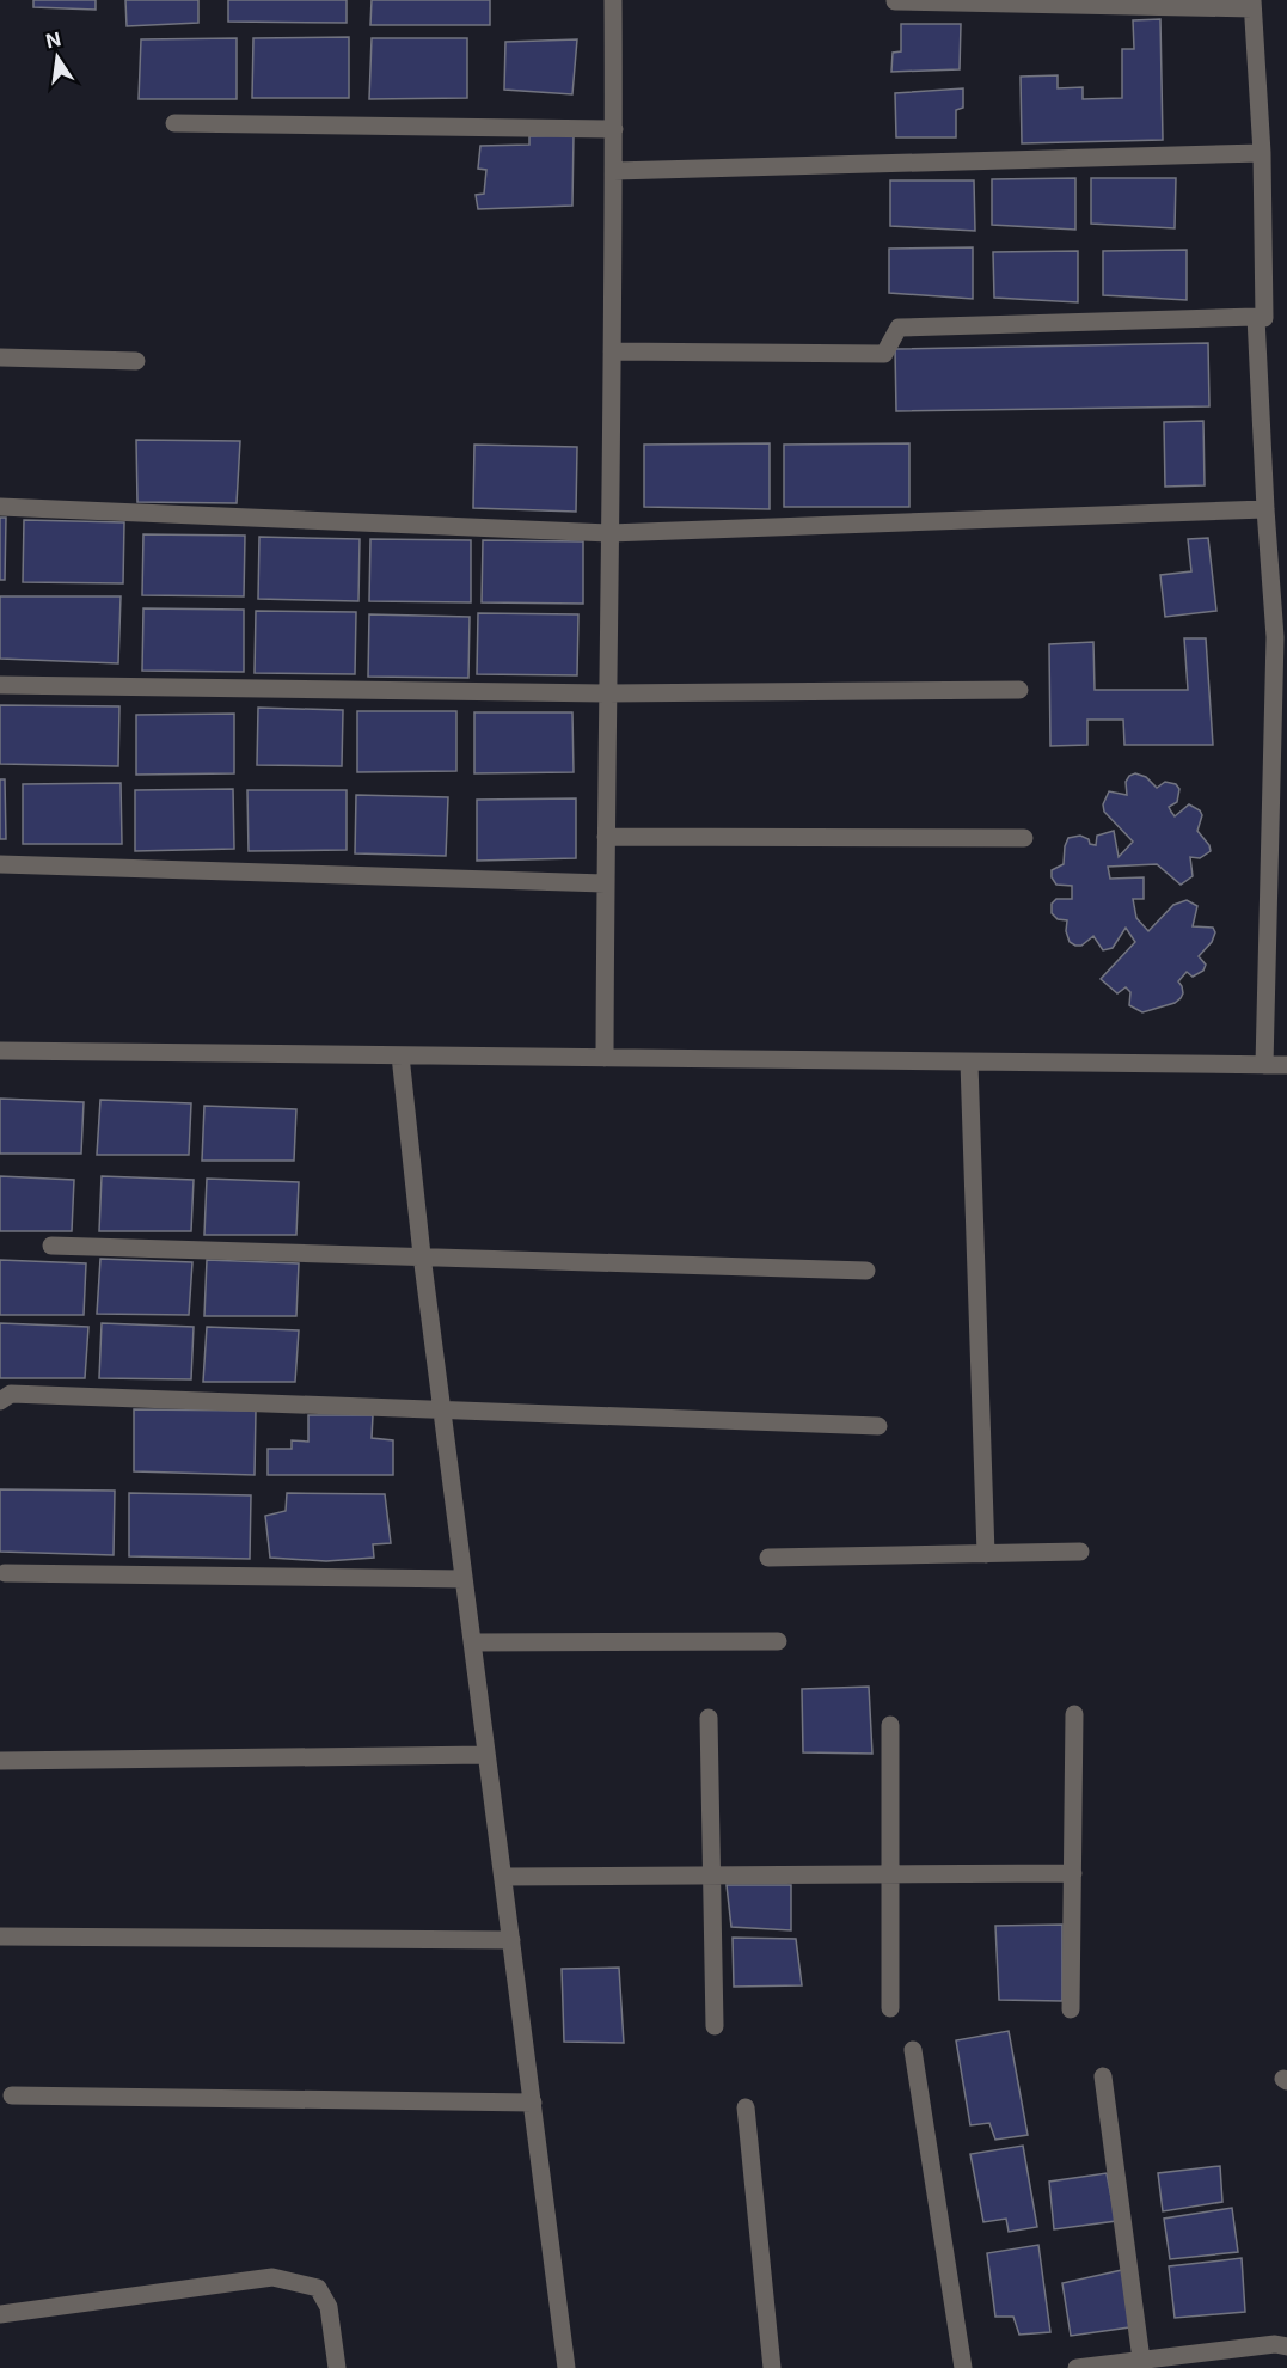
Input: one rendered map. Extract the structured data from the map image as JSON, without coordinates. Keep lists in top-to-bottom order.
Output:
{
  "north": "top"
}
